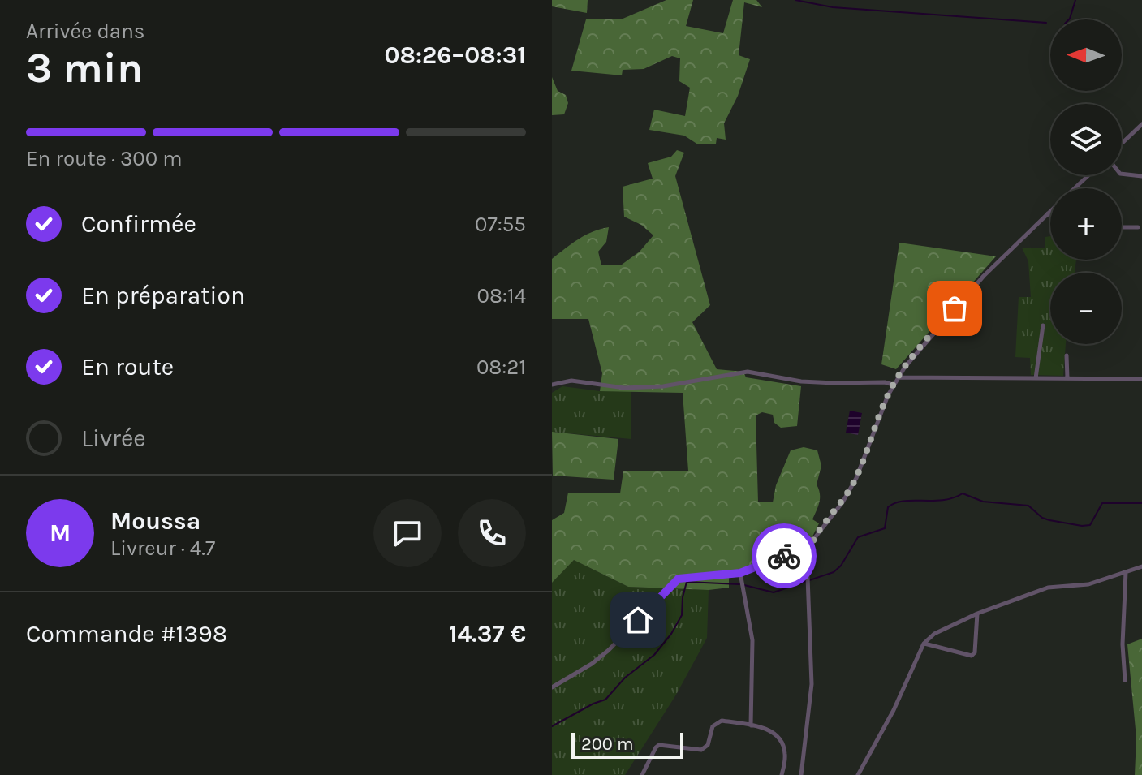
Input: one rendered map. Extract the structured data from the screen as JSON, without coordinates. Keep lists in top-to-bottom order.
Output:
{
  "scale_bar": "200 m",
  "north": "left",
  "page": {
    "heading": ["3 min", "Arrivée dans", "08:26–08:31"],
    "panel": [
      "Moussa",
      "Livreur · 4.7",
      "Commande #1398",
      "14.37 €"
    ],
    "map_buttons": ["+", "−"],
    "bar": "En route · 300 m",
    "list": [
      ["Confirmée", "07:55"],
      ["En préparation", "08:14"],
      ["En route", "08:21"],
      "Livrée"
    ],
    "round": "M",
    "scale": "200 m"
  }
}
